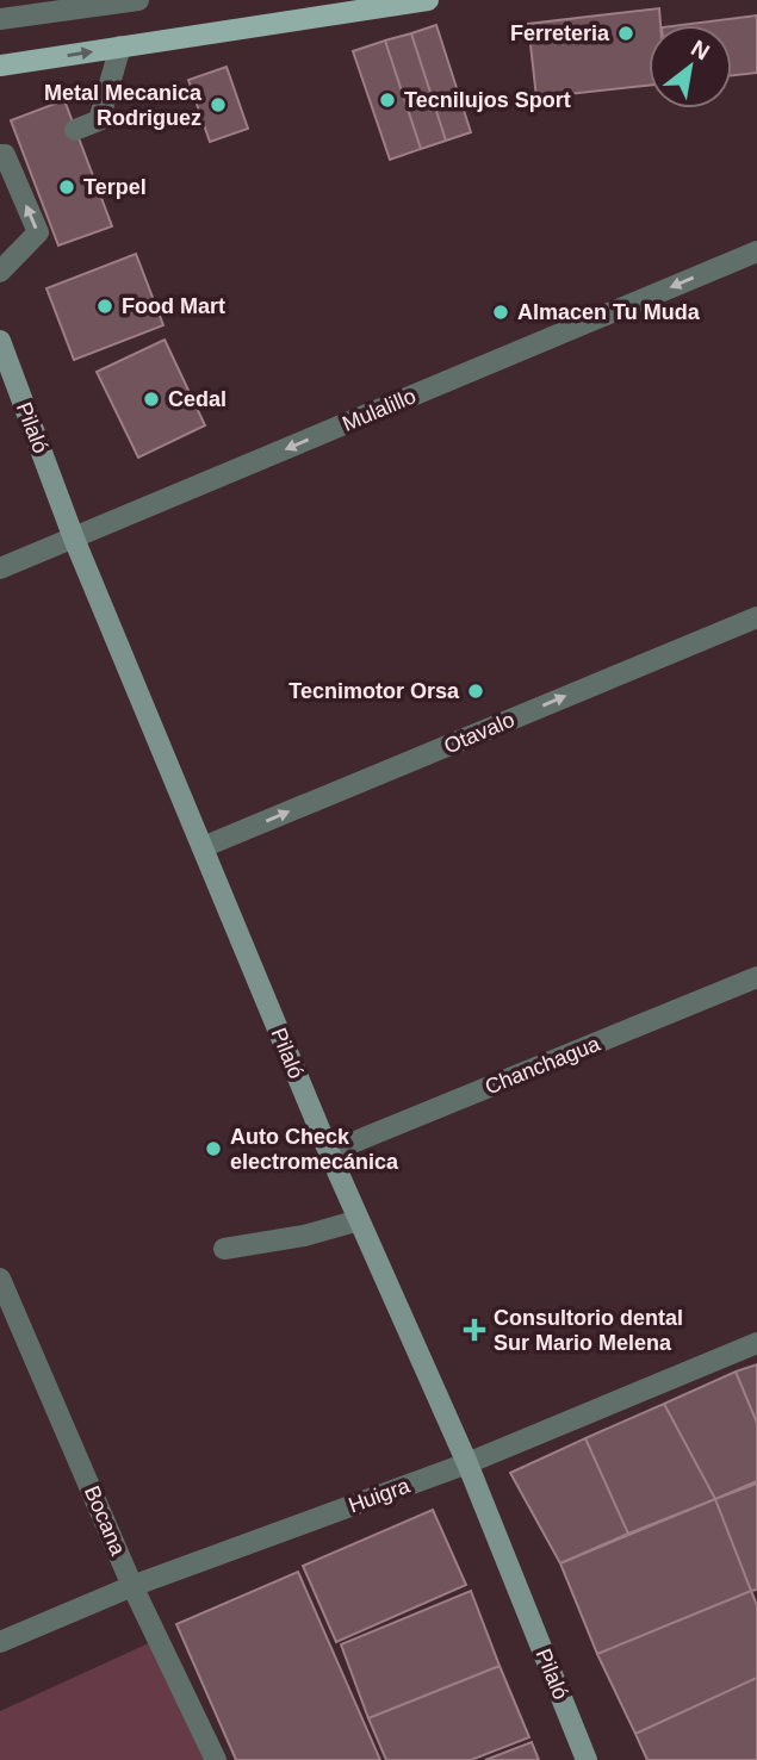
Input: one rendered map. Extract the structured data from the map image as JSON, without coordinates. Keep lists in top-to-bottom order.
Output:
{
  "streets": {
    "street": [
      "Mulalillo",
      "Pilaló",
      "Otavalo",
      "Chanchagua",
      "Huigra",
      "Bocana"
    ]
  },
  "crossings": [
    ["Mulalillo", "Pilaló"],
    ["Pilaló", "Otavalo"],
    ["Pilaló", "Chanchagua"],
    ["Pilaló", "Huigra"],
    ["Huigra", "Bocana"]
  ],
  "one_way": ["Mulalillo", "Otavalo"],
  "places": {
    "other": [
      "Ferreteria",
      "Tecnilujos Sport",
      "Metal Mecanica Rodriguez",
      "Terpel",
      "Food Mart",
      "Almacen Tu Muda",
      "Cedal",
      "Tecnimotor Orsa",
      "Auto Check electromecánica"
    ],
    "health": ["Consultorio dental Sur Mario Melena"]
  },
  "north": "top right"
}
